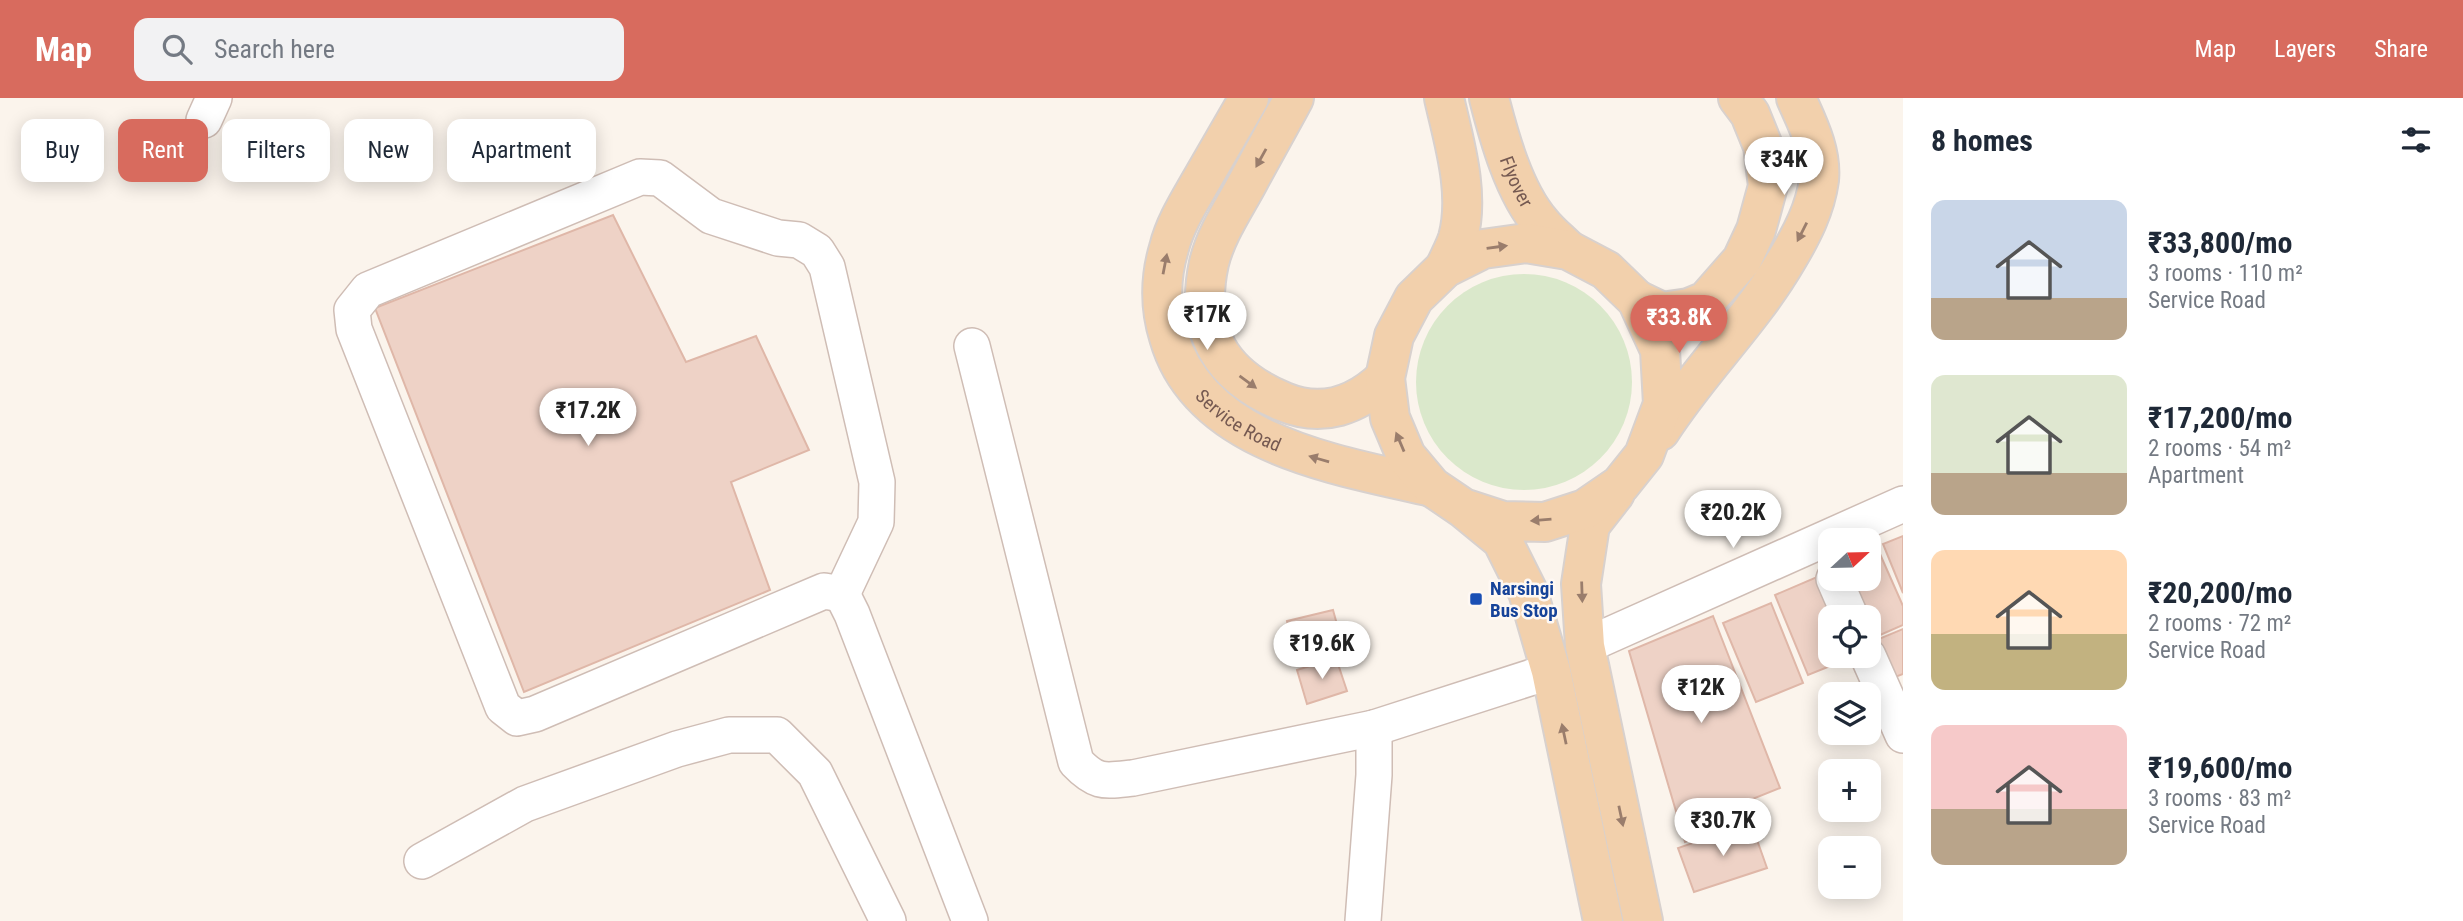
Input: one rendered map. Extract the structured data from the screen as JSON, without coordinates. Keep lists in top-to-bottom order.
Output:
{
  "streets": {
    "main road": ["Flyover", "Service Road"]
  },
  "places": {
    "transit": ["Narsingi Bus Stop"]
  },
  "north": "right",
  "page": {
    "header": "Map",
    "search": "Search here",
    "nav": ["Map", "Layers", "Share"],
    "heading": "8 homes",
    "chip": [
      "Buy",
      "Rent",
      "Filters",
      "New",
      "Apartment"
    ],
    "price": [
      "₹34K",
      "₹17K",
      "₹33.8K",
      "₹17.2K",
      "₹20.2K",
      "₹19.6K",
      "₹12K",
      "₹30.7K"
    ],
    "list": [
      {
        "name": "₹33,800/mo",
        "note": "3 rooms · 110 m² · Service Road"
      },
      {
        "name": "₹17,200/mo",
        "note": "2 rooms · 54 m² · Apartment"
      },
      {
        "name": "₹20,200/mo",
        "note": "2 rooms · 72 m² · Service Road"
      },
      {
        "name": "₹19,600/mo",
        "note": "3 rooms · 83 m² · Service Road"
      }
    ],
    "map_buttons": ["+", "−"]
  }
}
